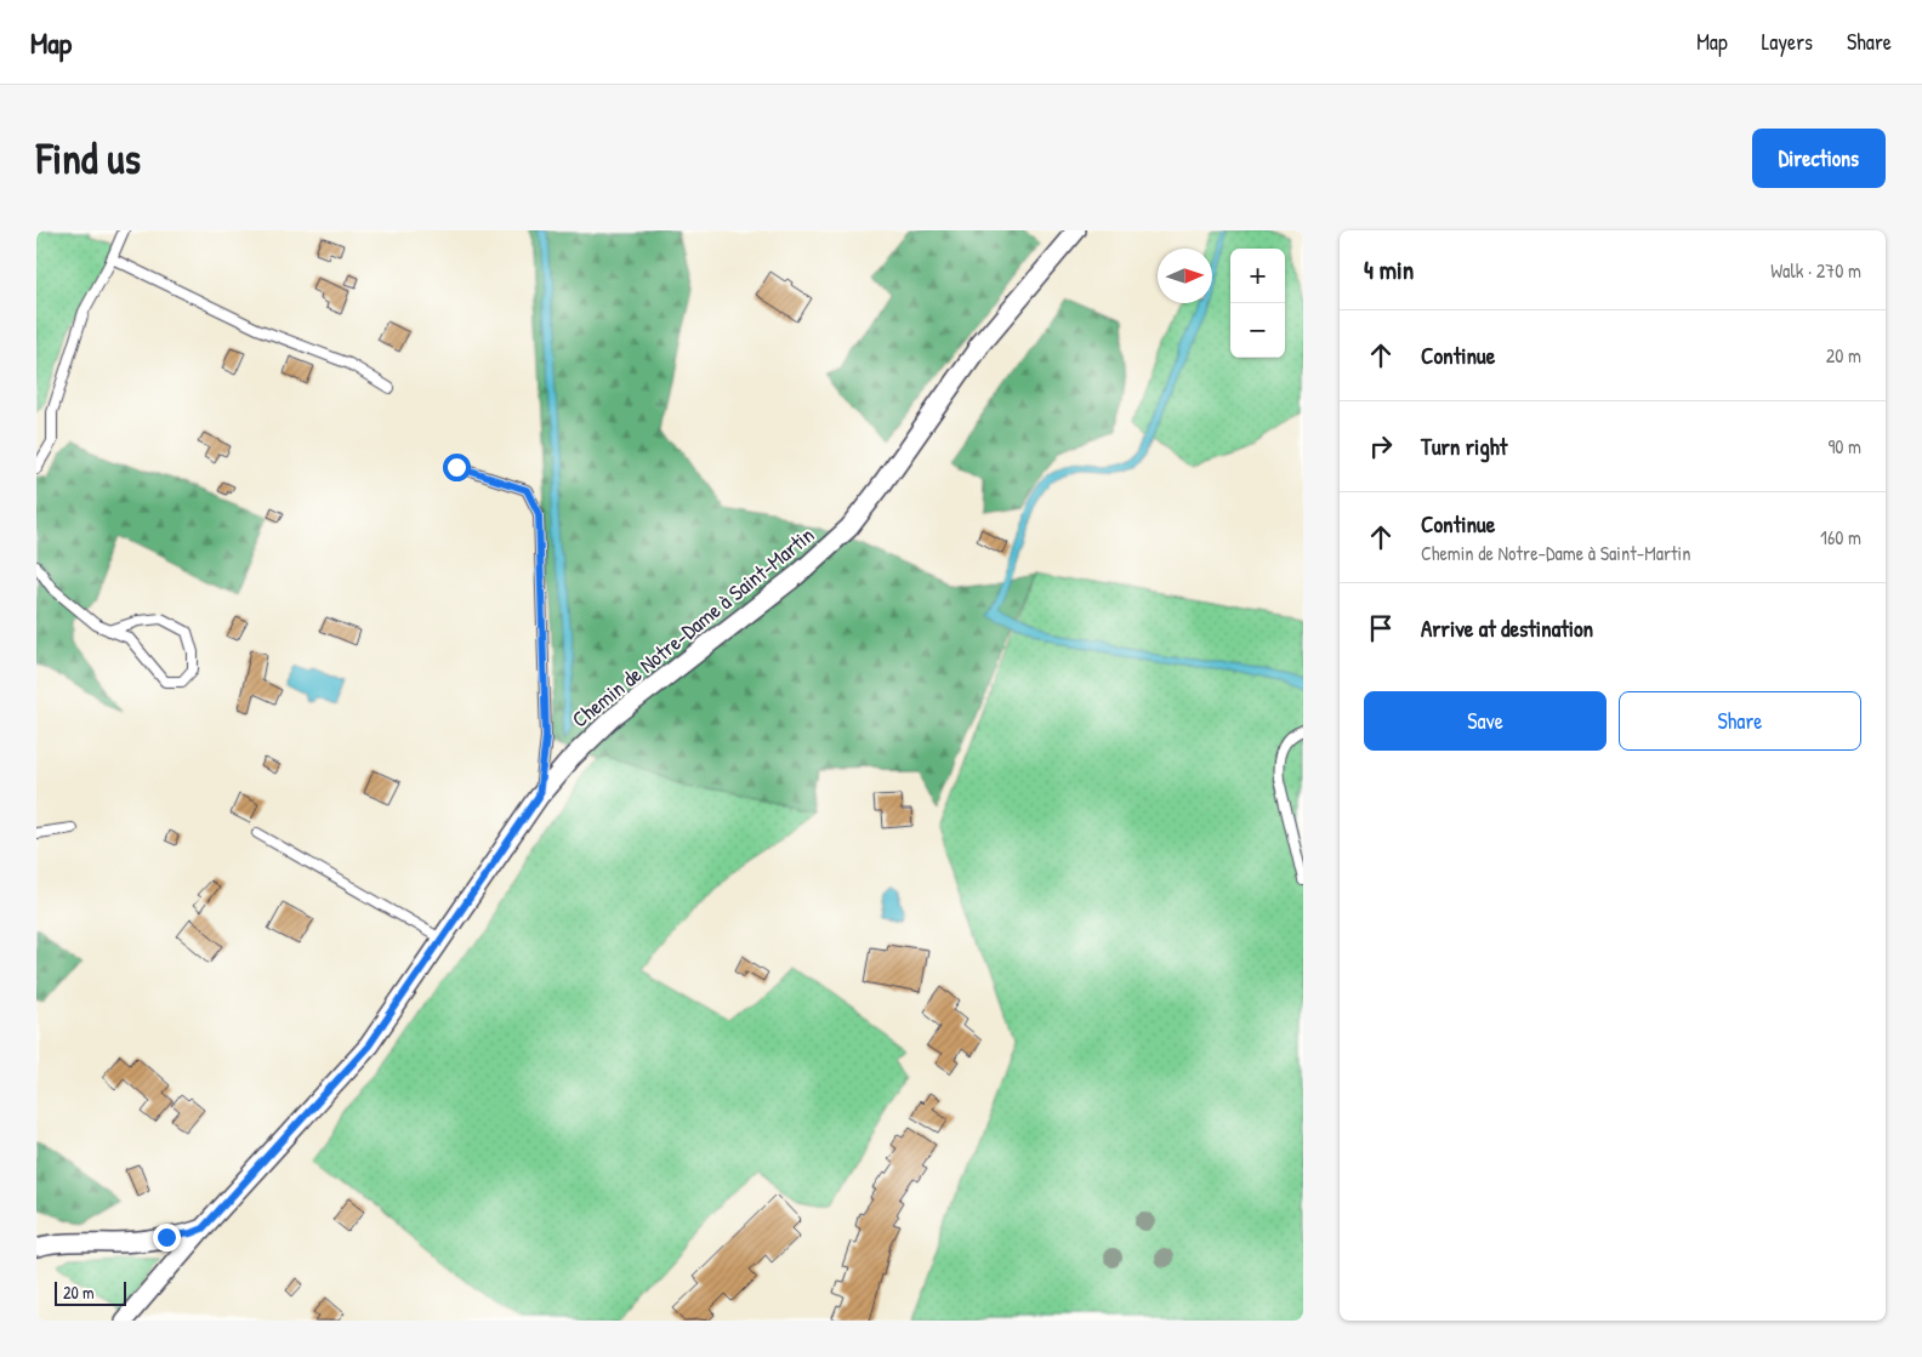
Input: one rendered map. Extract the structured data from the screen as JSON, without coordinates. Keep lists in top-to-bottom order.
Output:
{
  "streets": {
    "street": ["Chemin de Notre-Dame à Saint-Martin"]
  },
  "scale_bar": "20 m",
  "north": "right",
  "page": {
    "header": "Map",
    "nav": ["Map", "Layers", "Share"],
    "buttons": [
      "Directions",
      ["Save", "Share"]
    ],
    "title": "Find us",
    "heading": ["4 min", "Walk · 270 m"],
    "map_buttons": ["+", "−"],
    "list": [
      ["Continue", "20 m"],
      ["Turn right", "90 m"],
      ["Continue", "Chemin de Notre-Dame à Saint-Martin", "160 m"],
      "Arrive at destination"
    ],
    "scale": "20 m"
  }
}
